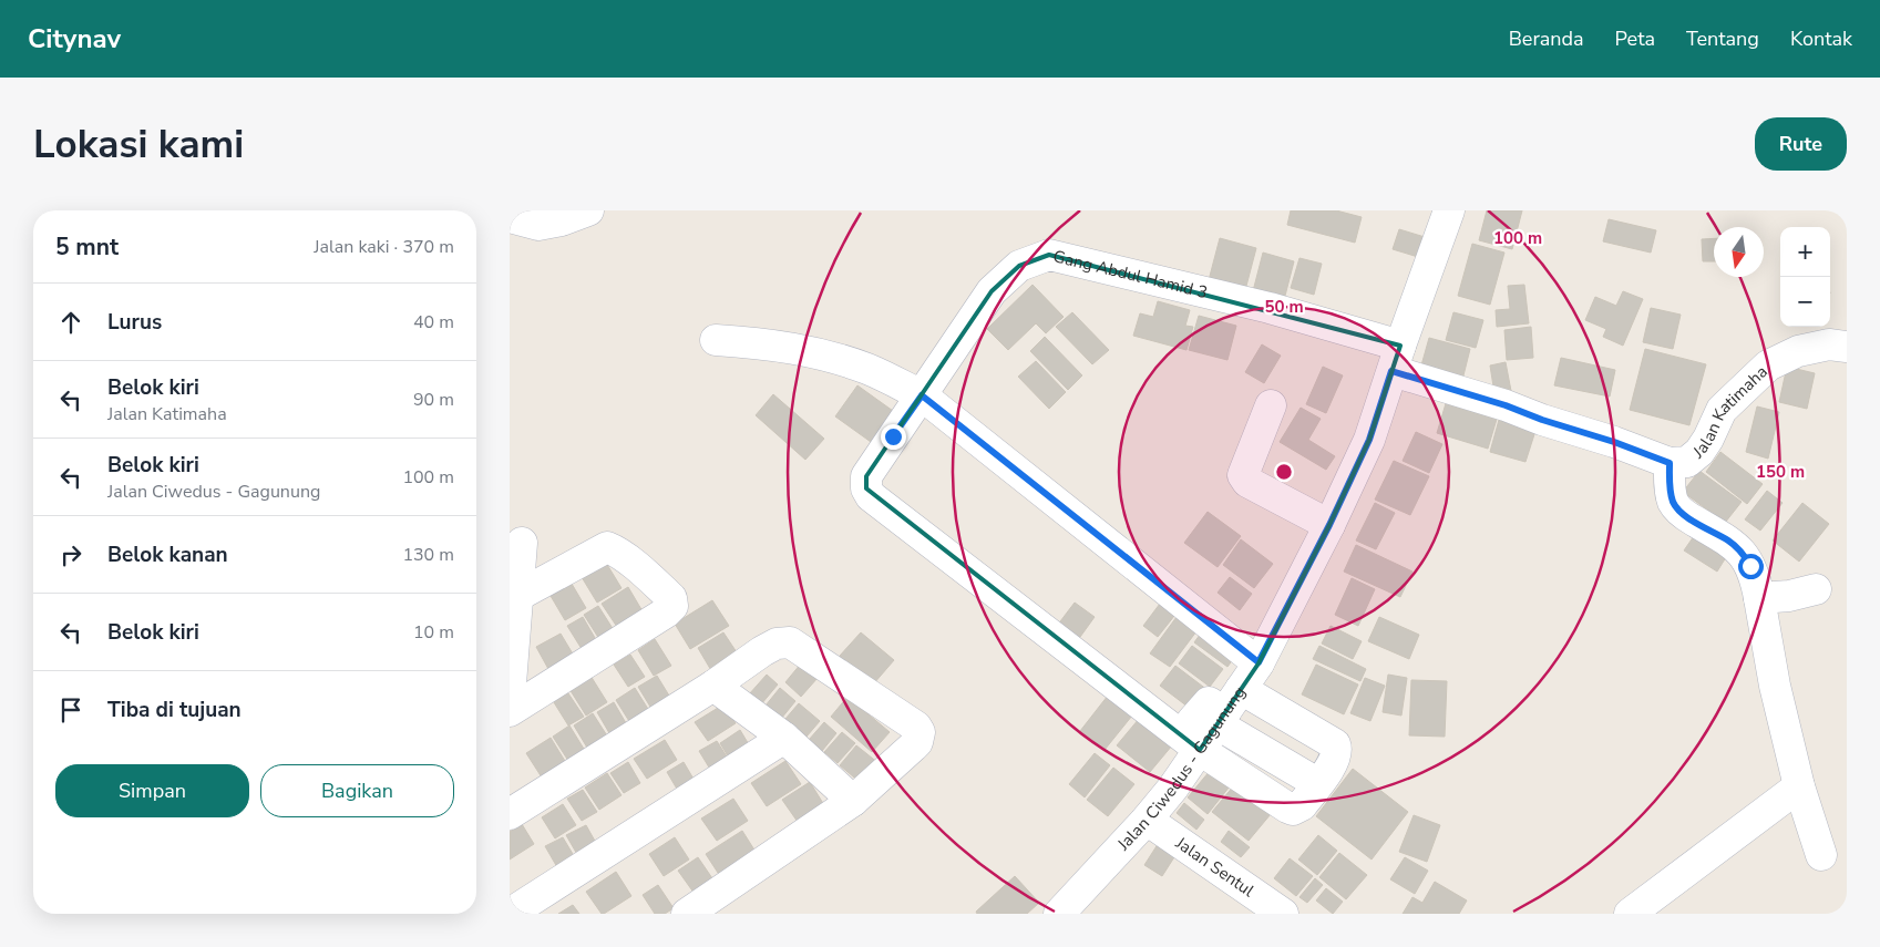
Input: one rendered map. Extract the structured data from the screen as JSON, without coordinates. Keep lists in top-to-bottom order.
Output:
{
  "streets": {
    "street": [
      "Gang Abdul Hamid 3",
      "Jalan Katimaha",
      "Jalan Ciwedus - Gagunung",
      "Jalan Sentul"
    ]
  },
  "crossings": [
    ["Gang Abdul Hamid 3", "Jalan Katimaha"],
    ["Gang Abdul Hamid 3", "Jalan Ciwedus - Gagunung"],
    ["Jalan Katimaha", "Jalan Ciwedus - Gagunung"],
    ["Jalan Ciwedus - Gagunung", "Jalan Sentul"]
  ],
  "north": "bottom",
  "page": {
    "header": "Citynav",
    "nav": [
      "Beranda",
      "Peta",
      "Tentang",
      "Kontak"
    ],
    "buttons": [
      "Rute",
      ["Simpan", "Bagikan"]
    ],
    "title": "Lokasi kami",
    "heading": ["5 mnt", "Jalan kaki · 370 m"],
    "map_buttons": ["+", "−"],
    "list": [
      ["Lurus", "40 m"],
      ["Belok kiri", "Jalan Katimaha", "90 m"],
      ["Belok kiri", "Jalan Ciwedus - Gagunung", "100 m"],
      ["Belok kanan", "130 m"],
      ["Belok kiri", "10 m"],
      "Tiba di tujuan"
    ]
  },
  "rings": ["100 m", "50 m", "150 m"]
}
